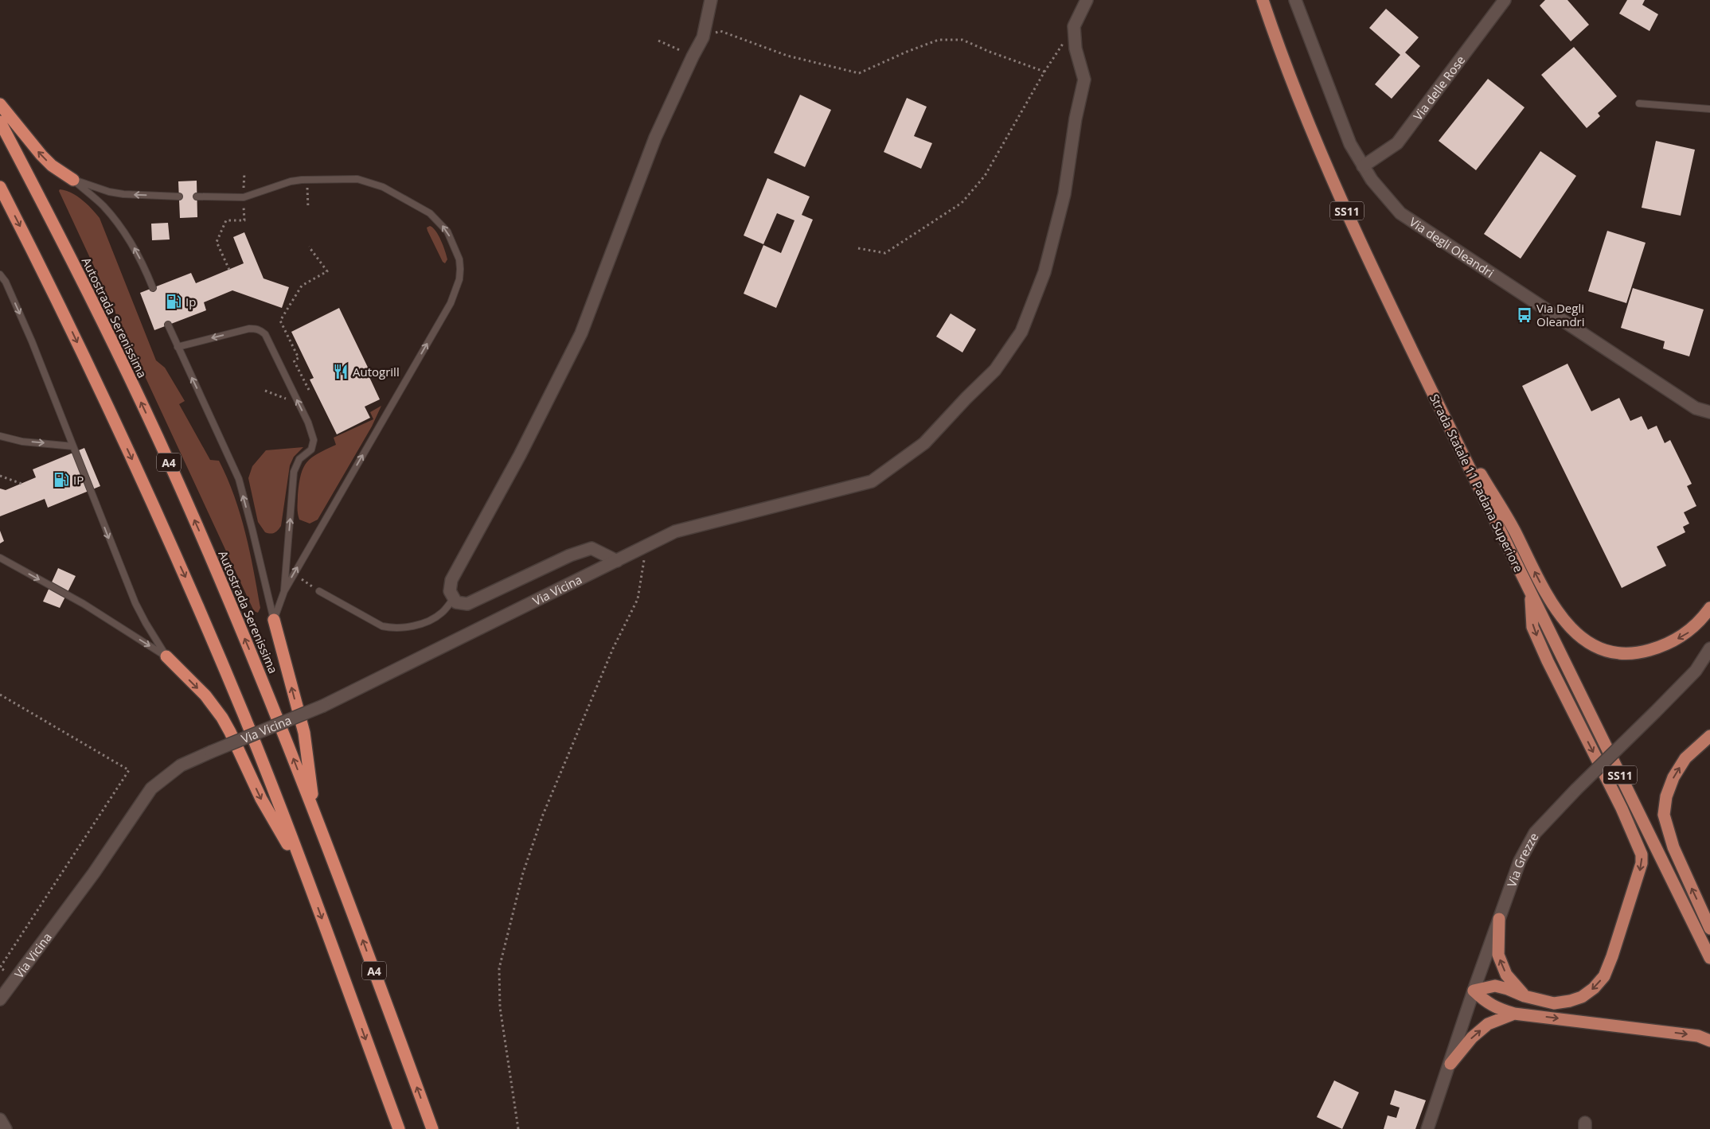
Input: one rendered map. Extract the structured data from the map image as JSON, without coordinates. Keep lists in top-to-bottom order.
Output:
{
  "streets": {
    "highway": [
      "SS11",
      "Autostrada Serenissima",
      "A4",
      "Strada Statale 11 Padana Superiore"
    ],
    "street": [
      "Via delle Rose",
      "Via degli Oleandri",
      "Via Vicina",
      "Via Grezze"
    ]
  },
  "crossings": [
    ["Via delle Rose", "Via degli Oleandri"]
  ],
  "places": {
    "fuel station": ["Ip", "IP"],
    "bus stop": ["Via Degli Oleandri"],
    "restaurant": ["Autogrill"]
  }
}
